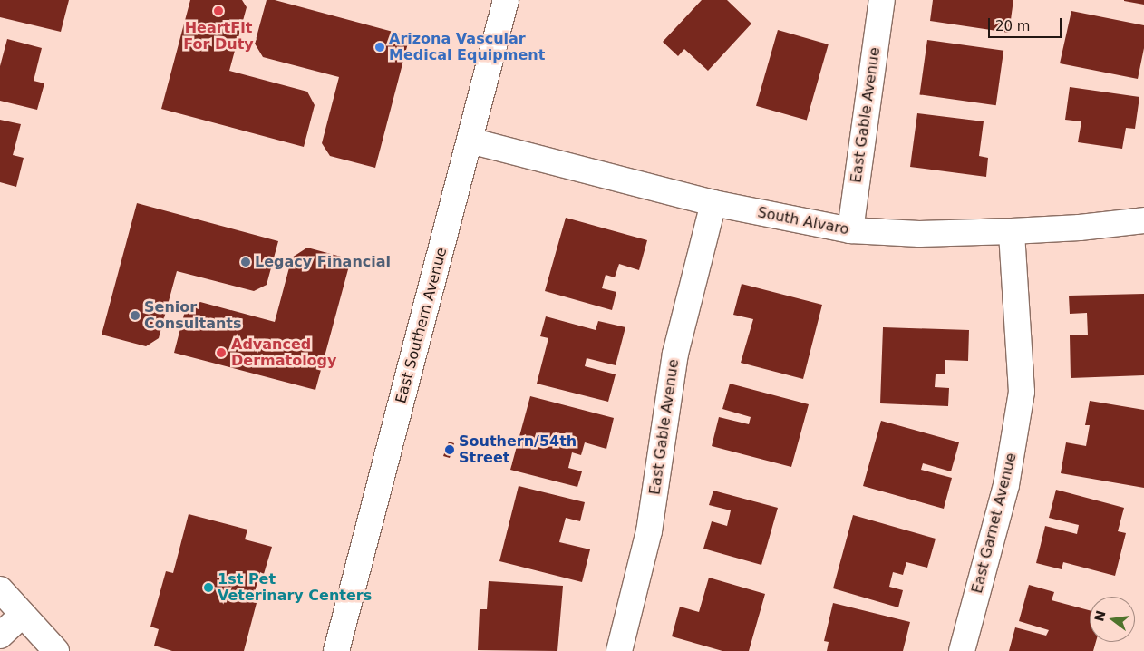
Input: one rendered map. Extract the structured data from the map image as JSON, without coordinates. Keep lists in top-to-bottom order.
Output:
{
  "streets": {
    "street": [
      "East Gable Avenue",
      "South Alvaro",
      "East Southern Avenue",
      "East Garnet Avenue"
    ]
  },
  "crossings": [
    ["East Gable Avenue", "South Alvaro"],
    ["South Alvaro", "East Southern Avenue"],
    ["South Alvaro", "East Garnet Avenue"]
  ],
  "places": [
    "HeartFit For Duty",
    "Arizona Vascular Medical Equipment",
    "Legacy Financial",
    "Senior Consultants",
    "Advanced Dermatology",
    "Southern/54th Street",
    "1st Pet Veterinary Centers"
  ],
  "scale_bar": "20 m",
  "north": "left"
}
